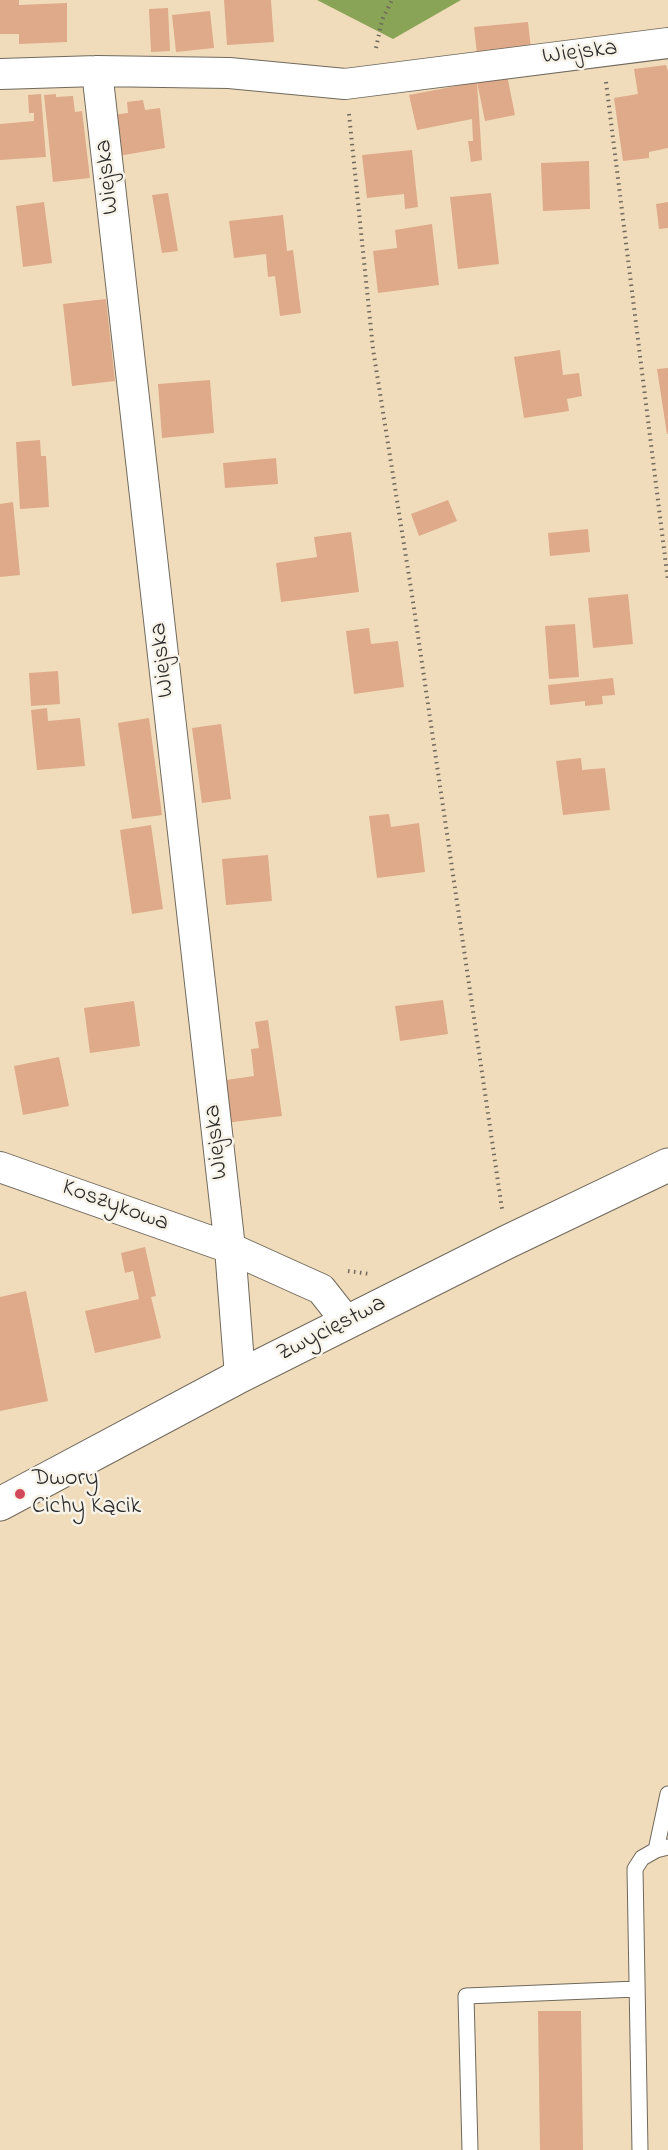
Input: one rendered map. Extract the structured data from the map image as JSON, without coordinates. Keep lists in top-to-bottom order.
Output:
{
  "streets": {
    "street": ["Wiejska", "Koszykowa", "Zwycięstwa"]
  },
  "crossings": [
    ["Wiejska", "Koszykowa"],
    ["Koszykowa", "Zwycięstwa"]
  ],
  "places": ["Dwory Cichy Kącik"]
}
